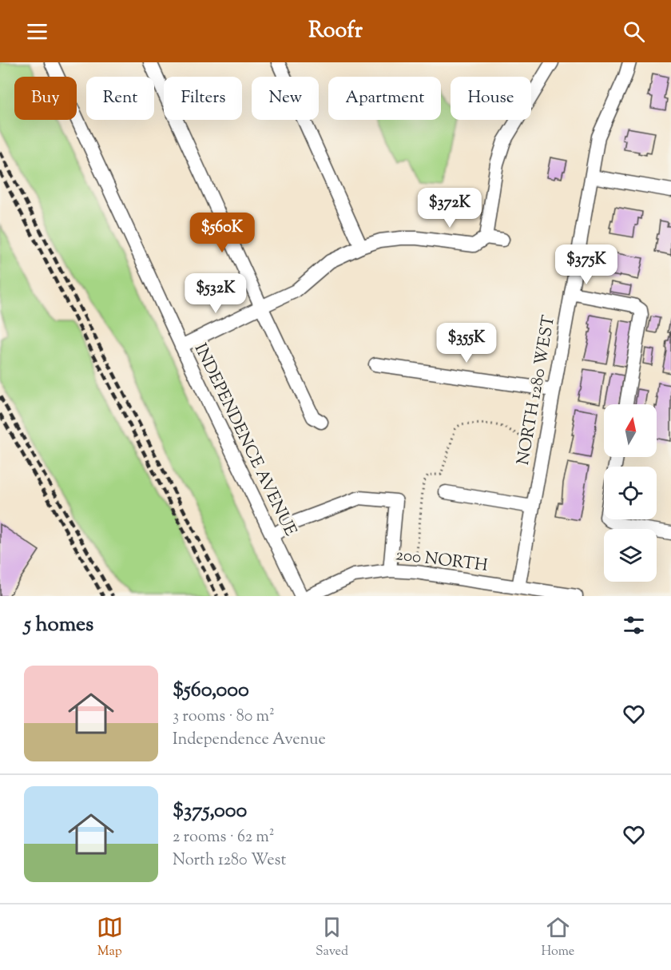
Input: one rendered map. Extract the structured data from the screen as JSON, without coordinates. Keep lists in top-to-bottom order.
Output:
{
  "streets": {
    "street": ["NORTH 1280 WEST", "INDEPENDENCE AVENUE", "200 NORTH"]
  },
  "crossings": [
    ["NORTH 1280 WEST", "200 NORTH"]
  ],
  "north": "top",
  "page": {
    "header": "Roofr",
    "chip": [
      "Buy",
      "Rent",
      "Filters",
      "New",
      "Apartment",
      "House"
    ],
    "price": [
      "$372K",
      "$560K",
      "$375K",
      "$532K",
      "$355K"
    ],
    "heading": "5 homes",
    "list": [
      {
        "name": "$560,000",
        "note": "3 rooms · 80 m² · Independence Avenue"
      },
      {
        "name": "$375,000",
        "note": "2 rooms · 62 m² · North 1280 West"
      }
    ],
    "tabs": ["Map", "Saved", "Home"]
  }
}
